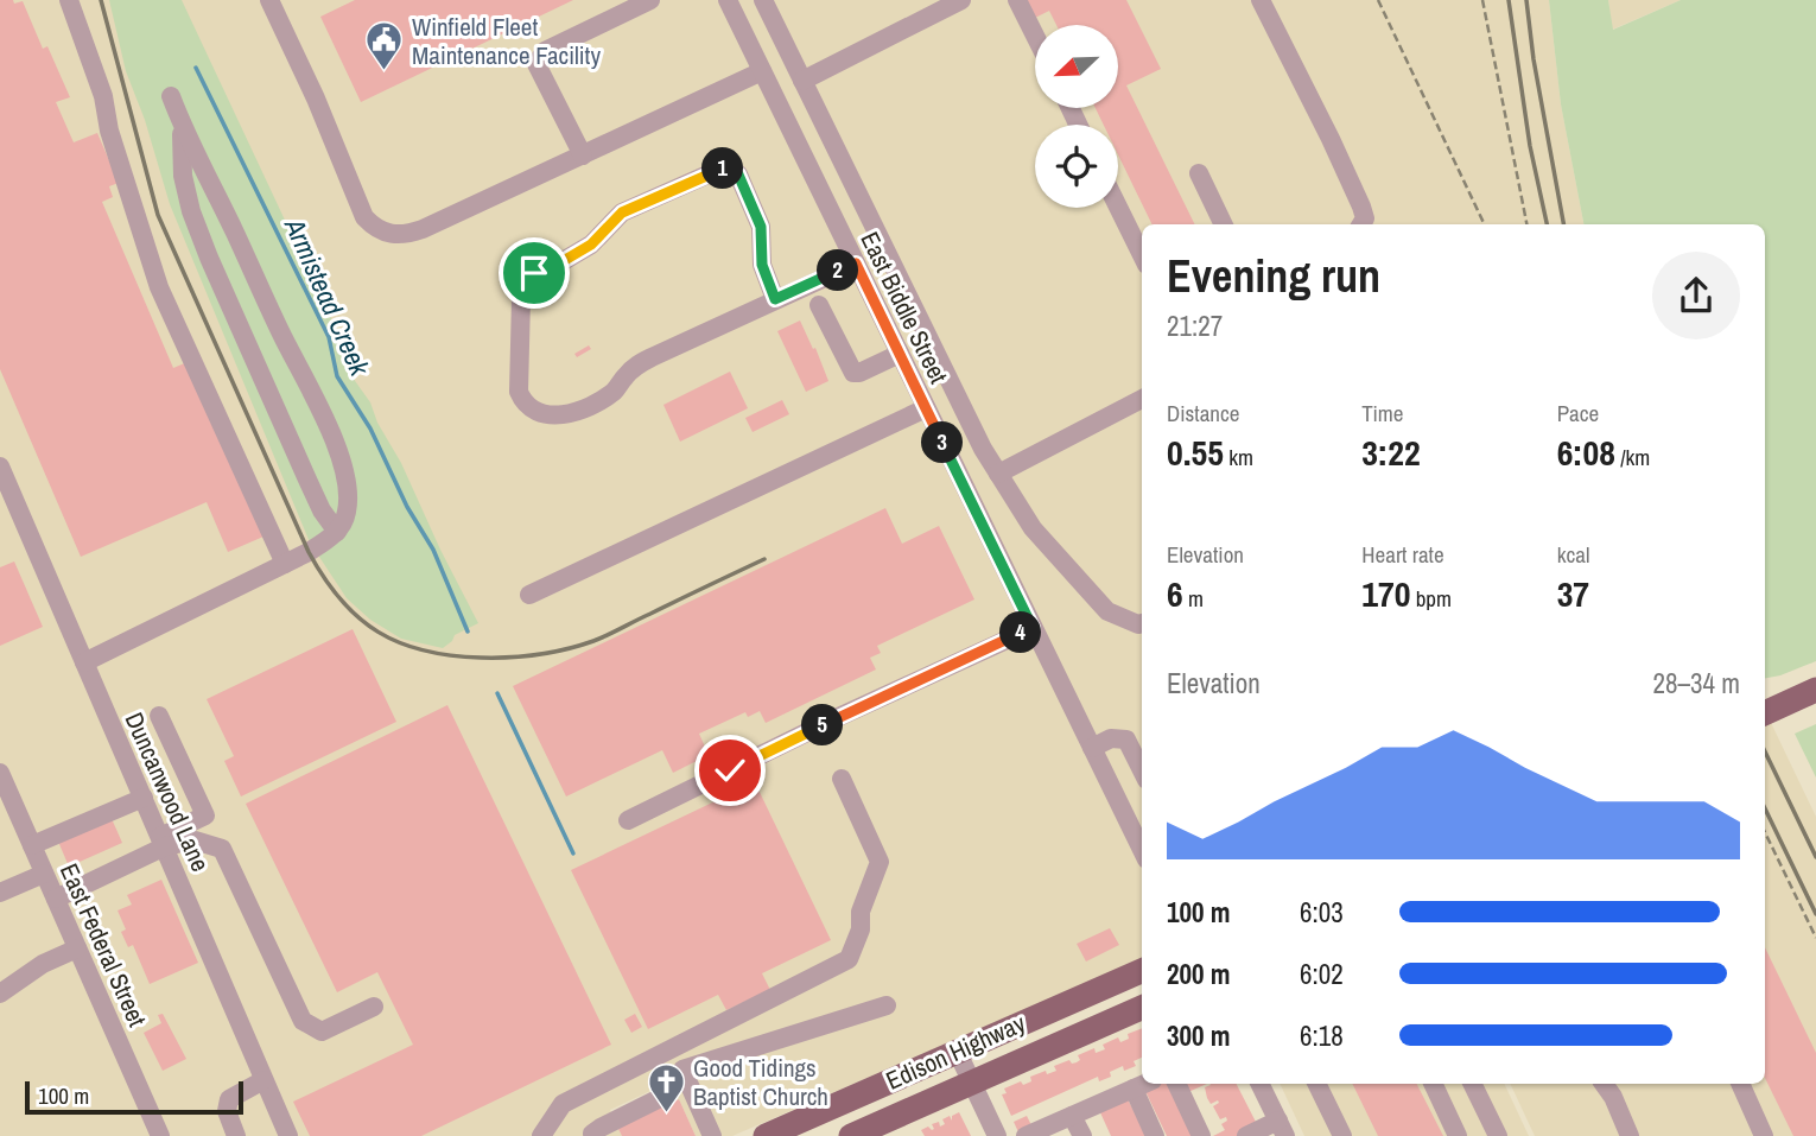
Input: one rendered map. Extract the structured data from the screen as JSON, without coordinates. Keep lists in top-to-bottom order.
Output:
{
  "streets": {
    "main road": ["Edison Highway"],
    "street": ["East Biddle Street", "Duncanwood Lane", "East Federal Street"]
  },
  "water": ["Armistead Creek"],
  "places": {
    "public building": ["Winfield Fleet Maintenance Facility"],
    "church": ["Good Tidings Baptist Church"]
  },
  "scale_bar": "100 m",
  "north": "bottom left",
  "page": {
    "pins": [
      "1",
      "2",
      "3",
      "4",
      "5"
    ],
    "heading": ["Evening run", "21:27"],
    "stats": [
      ["Distance", "0.55 km"],
      ["Time", "3:22"],
      ["Pace", "6:08 /km"],
      ["Elevation", "6 m"],
      ["Heart rate", "170 bpm"],
      ["kcal", "37"]
    ],
    "chart": ["Elevation", "28–34 m"],
    "list": [
      {
        "name": "100 m",
        "note": "6:03"
      },
      {
        "name": "200 m",
        "note": "6:02"
      },
      {
        "name": "300 m",
        "note": "6:18"
      }
    ],
    "scale": "100 m"
  }
}
